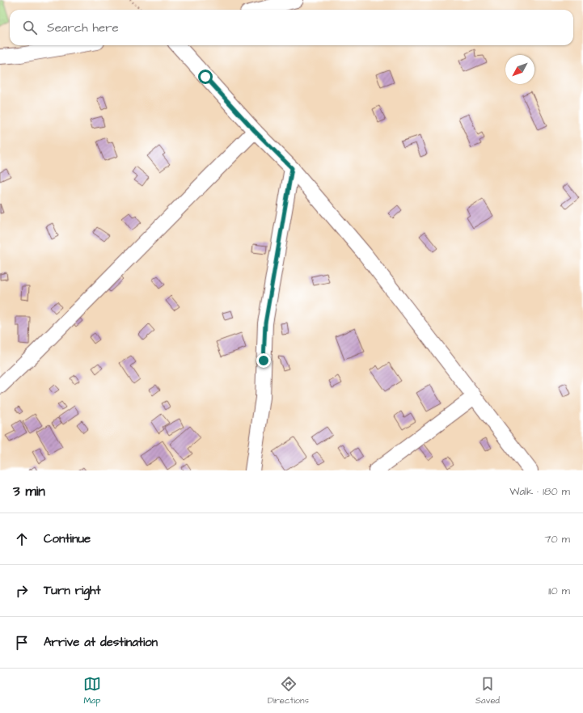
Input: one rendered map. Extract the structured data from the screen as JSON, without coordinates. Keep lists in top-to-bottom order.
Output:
{
  "north": "bottom left",
  "page": {
    "search": "Search here",
    "heading": ["3 min", "Walk · 180 m"],
    "list": [
      ["Continue", "70 m"],
      ["Turn right", "110 m"],
      "Arrive at destination"
    ],
    "nav": ["Map", "Directions", "Saved"]
  }
}
